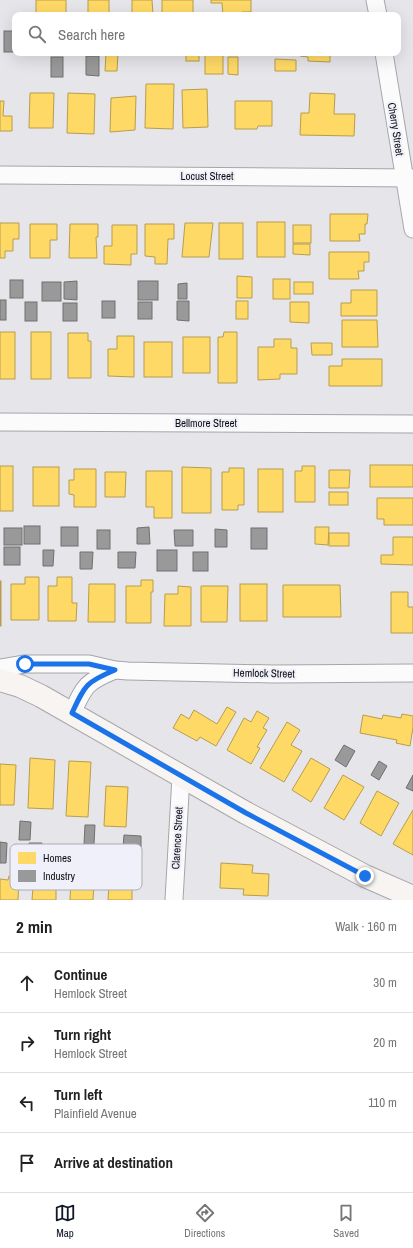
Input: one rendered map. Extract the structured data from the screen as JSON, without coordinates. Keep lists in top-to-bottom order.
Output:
{
  "streets": {
    "street": [
      "Cherry Street",
      "Locust Street",
      "Bellmore Street",
      "Hemlock Street",
      "Clarence Street"
    ]
  },
  "crossings": [
    ["Cherry Street", "Locust Street"]
  ],
  "legend": ["Homes", "Industry"],
  "page": {
    "search": "Search here",
    "heading": ["2 min", "Walk · 160 m"],
    "list": [
      ["Continue", "Hemlock Street", "30 m"],
      ["Turn right", "Hemlock Street", "20 m"],
      ["Turn left", "Plainfield Avenue", "110 m"],
      "Arrive at destination"
    ],
    "nav": ["Map", "Directions", "Saved"]
  }
}
